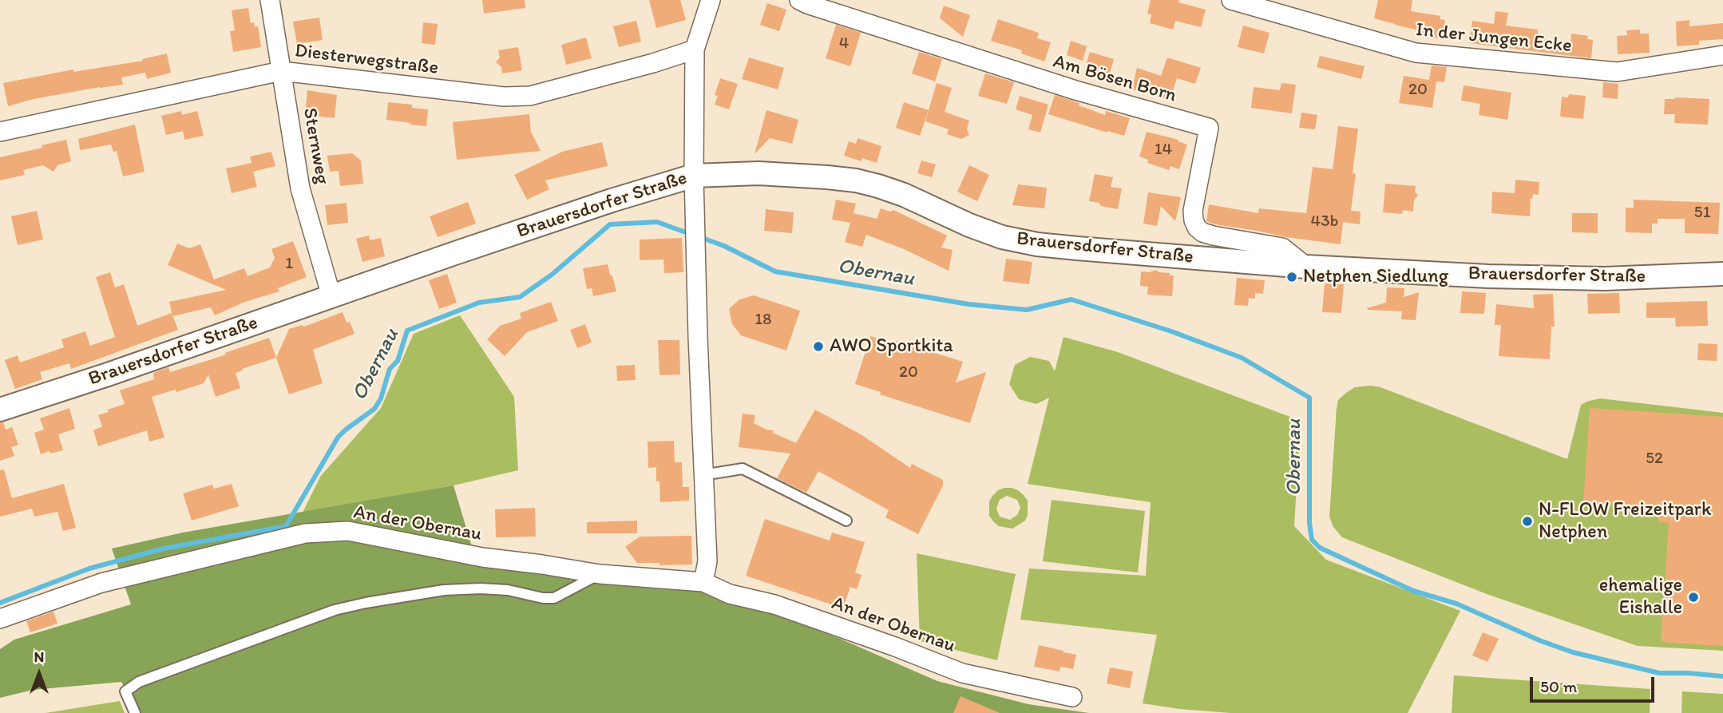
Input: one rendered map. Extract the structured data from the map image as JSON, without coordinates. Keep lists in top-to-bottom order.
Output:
{
  "streets": {
    "street": [
      "In der Jungen Ecke",
      "Diesterwegstraße",
      "Am Bösen Born",
      "Sternweg",
      "Brauersdorfer Straße",
      "An der Obernau"
    ]
  },
  "crossings": [
    ["Diesterwegstraße", "Sternweg"],
    ["Am Bösen Born", "Brauersdorfer Straße"],
    ["Sternweg", "Brauersdorfer Straße"]
  ],
  "water": ["Obernau"],
  "places": [
    "Netphen Siedlung",
    "AWO Sportkita",
    "N-FLOW Freizeitpark Netphen",
    "ehemalige Eishalle"
  ],
  "house_numbers": [
    "4",
    "20",
    "14",
    "51",
    "43b",
    "1",
    "18",
    "20",
    "52"
  ],
  "scale_bar": "50 m",
  "north": "top"
}
